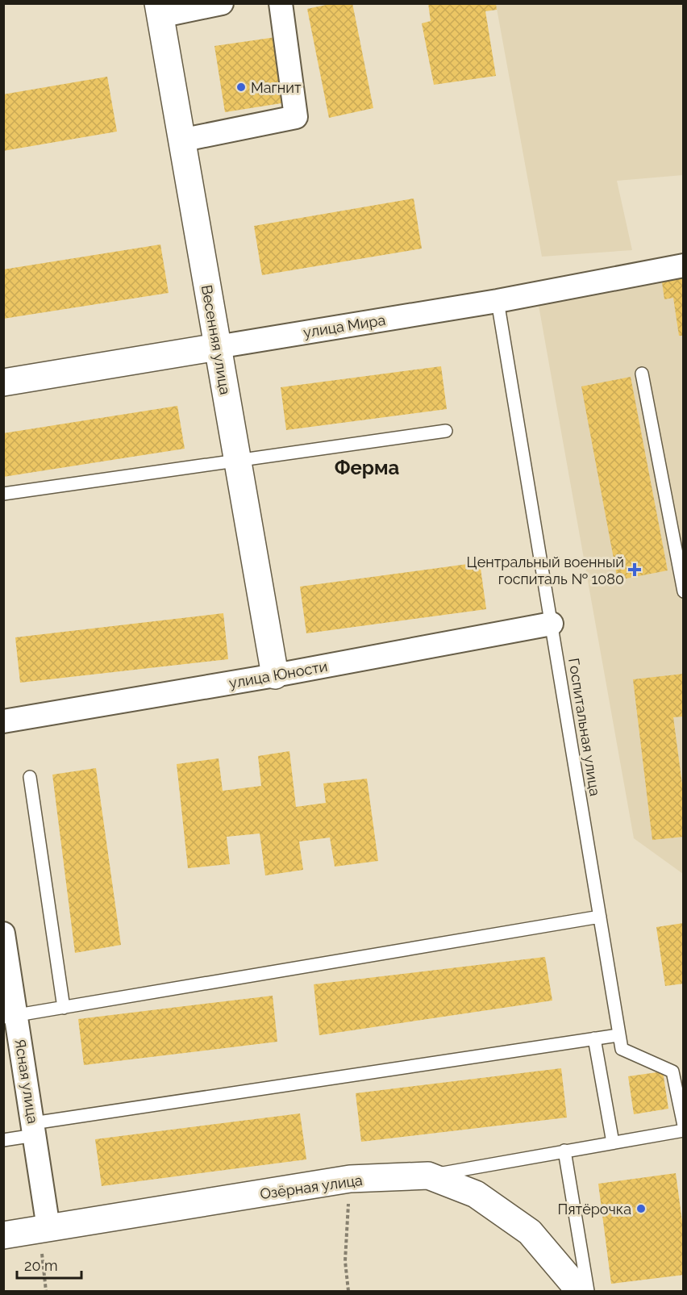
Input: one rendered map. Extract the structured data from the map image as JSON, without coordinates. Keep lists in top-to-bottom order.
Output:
{
  "streets": {
    "street": [
      "улица Мира",
      "Весенняя улица",
      "улица Юности",
      "Ясная улица",
      "Озёрная улица"
    ],
    "lane": ["Госпитальная улица"]
  },
  "crossings": [
    ["улица Мира", "Весенняя улица"],
    ["улица Мира", "Госпитальная улица"],
    ["Весенняя улица", "улица Юности"],
    ["улица Юности", "Госпитальная улица"],
    ["Ясная улица", "Озёрная улица"]
  ],
  "districts": ["Ферма"],
  "places": {
    "other": ["Магнит", "Пятёрочка"],
    "health": ["Центральный военный госпиталь № 1080"]
  },
  "scale_bar": "20 m"
}
